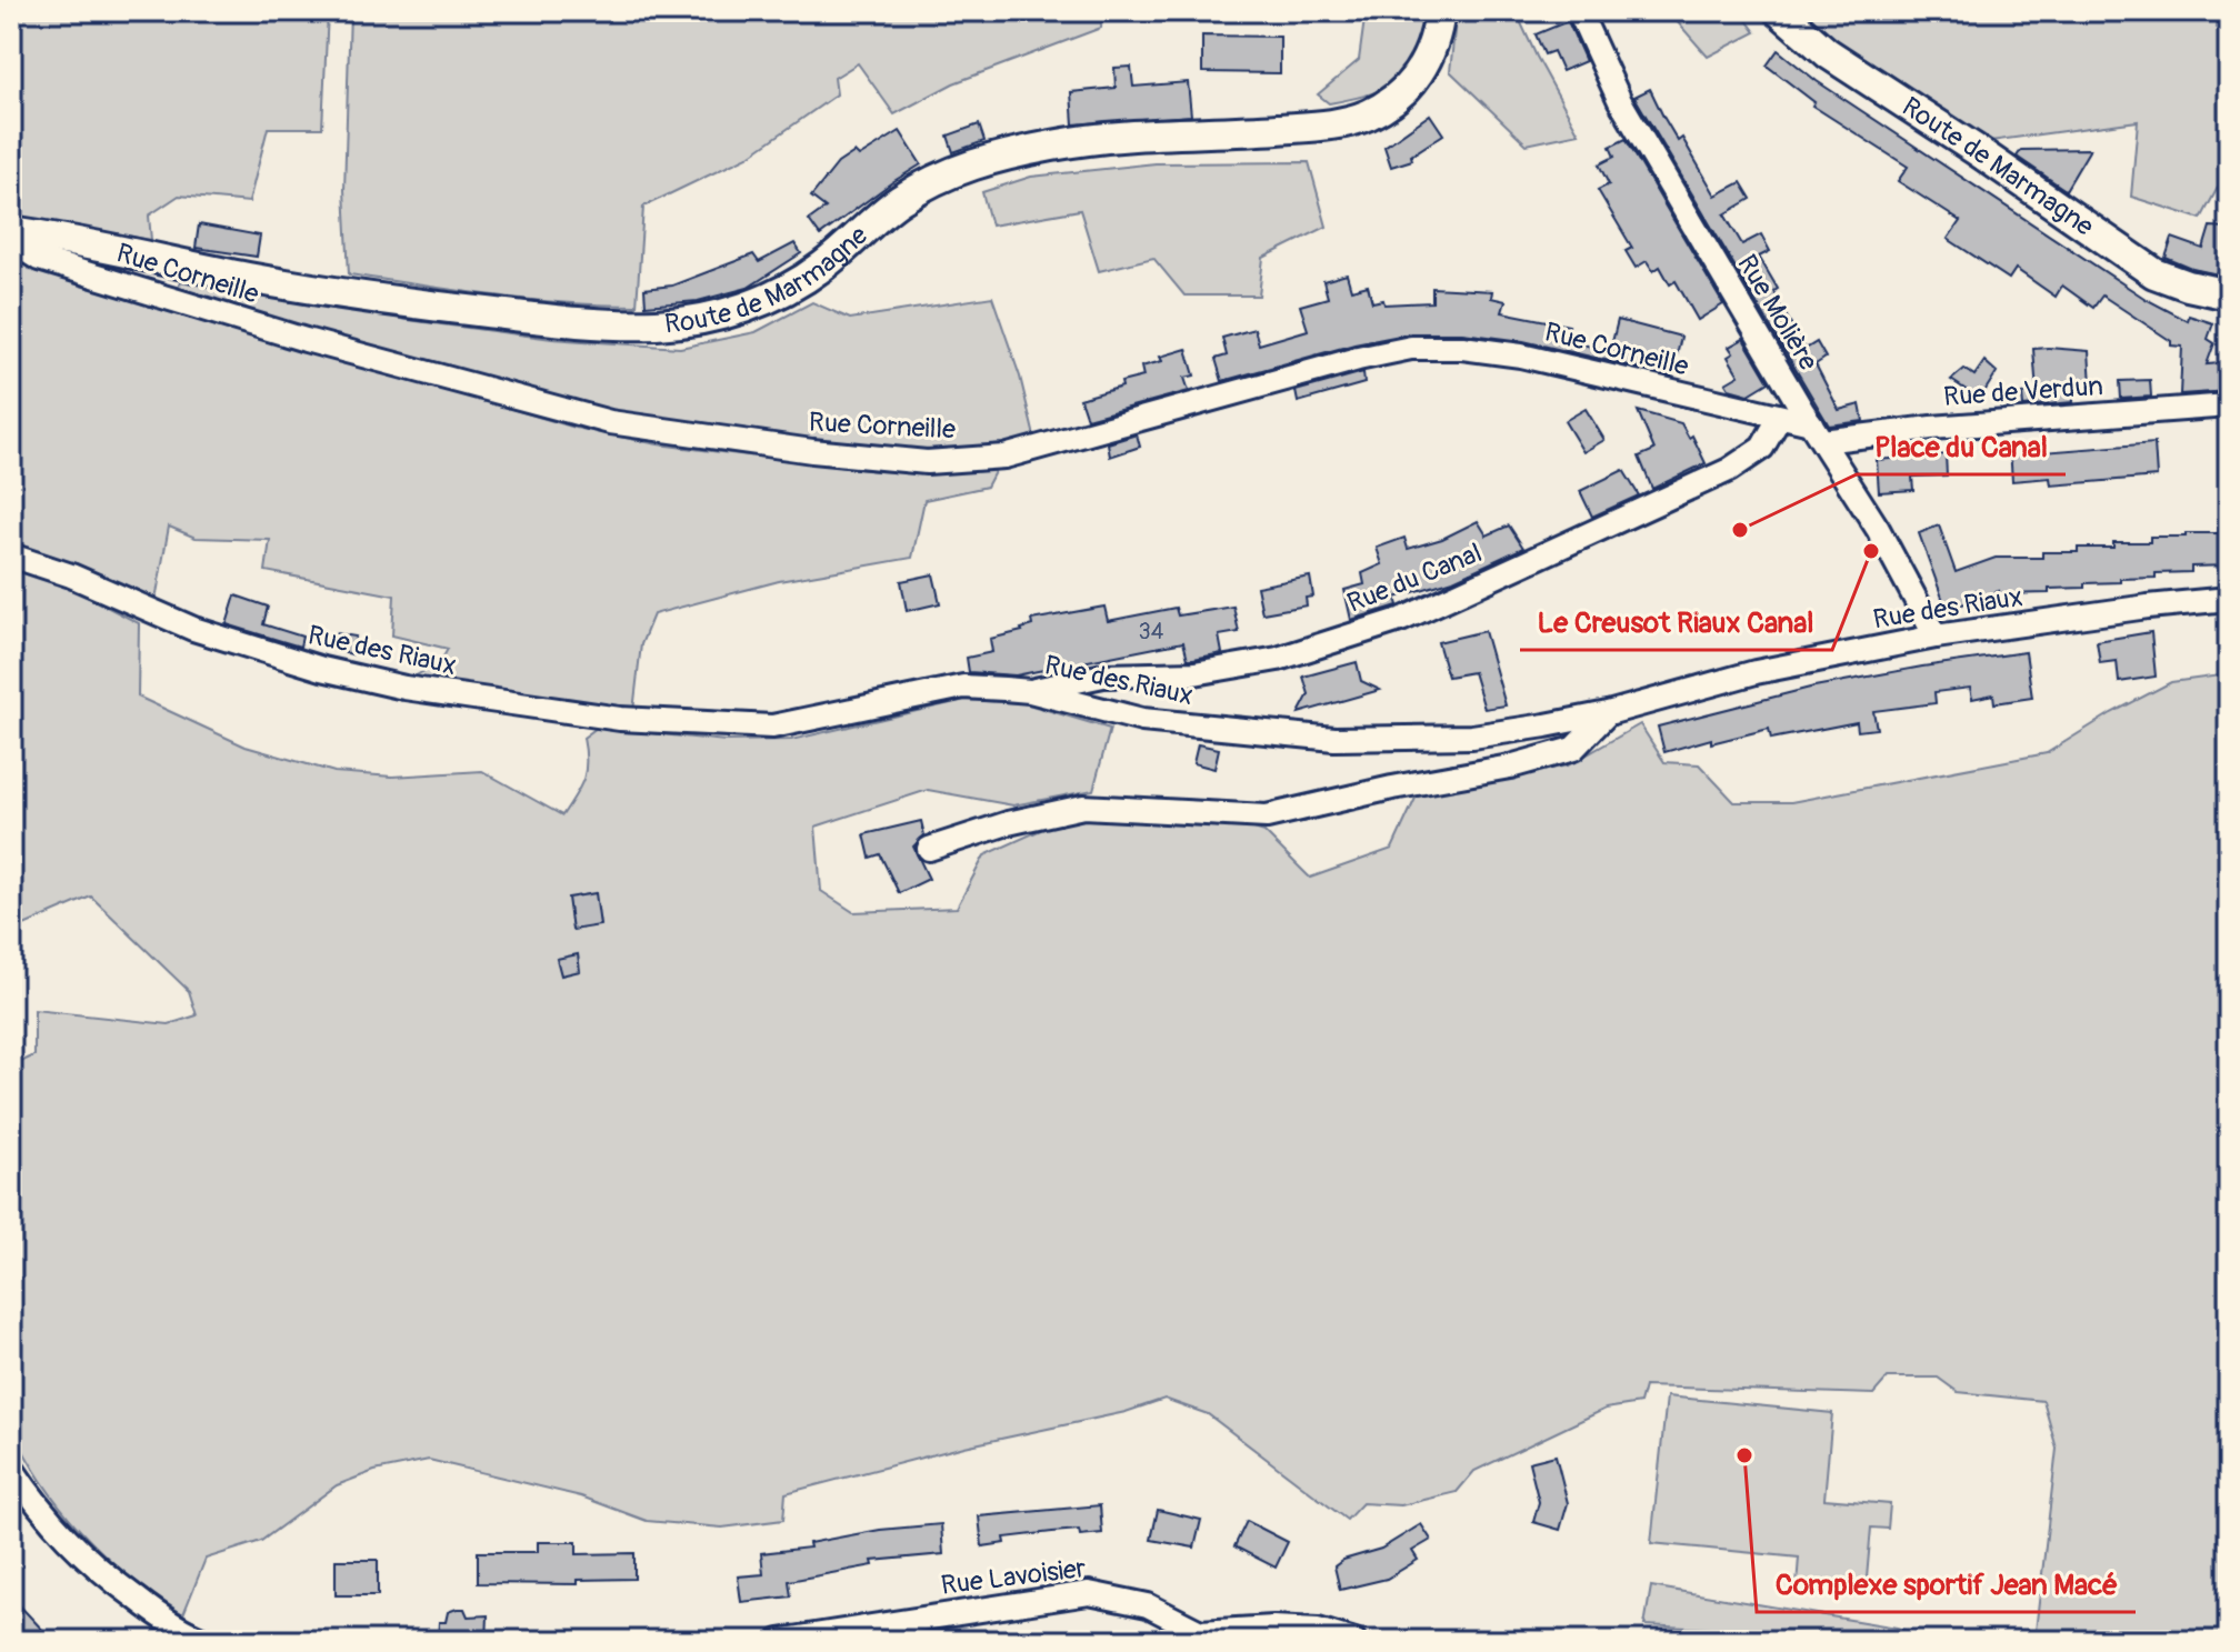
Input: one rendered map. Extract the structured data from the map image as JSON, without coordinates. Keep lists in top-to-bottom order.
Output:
{
  "streets": {
    "street": [
      "Route de Marmagne",
      "Rue Corneille",
      "Rue Molière",
      "Rue de Verdun",
      "Rue du Canal",
      "Rue des Riaux",
      "Rue Lavoisier"
    ]
  },
  "crossings": [
    ["Rue Corneille", "Rue Molière"],
    ["Rue Corneille", "Rue de Verdun"],
    ["Rue Corneille", "Rue du Canal"],
    ["Rue Molière", "Rue de Verdun"],
    ["Rue Molière", "Rue des Riaux"],
    ["Rue du Canal", "Rue des Riaux"]
  ],
  "places": ["Place du Canal", "Le Creusot Riaux Canal", "Complexe sportif Jean Macé"],
  "house_numbers": ["34"]
}
